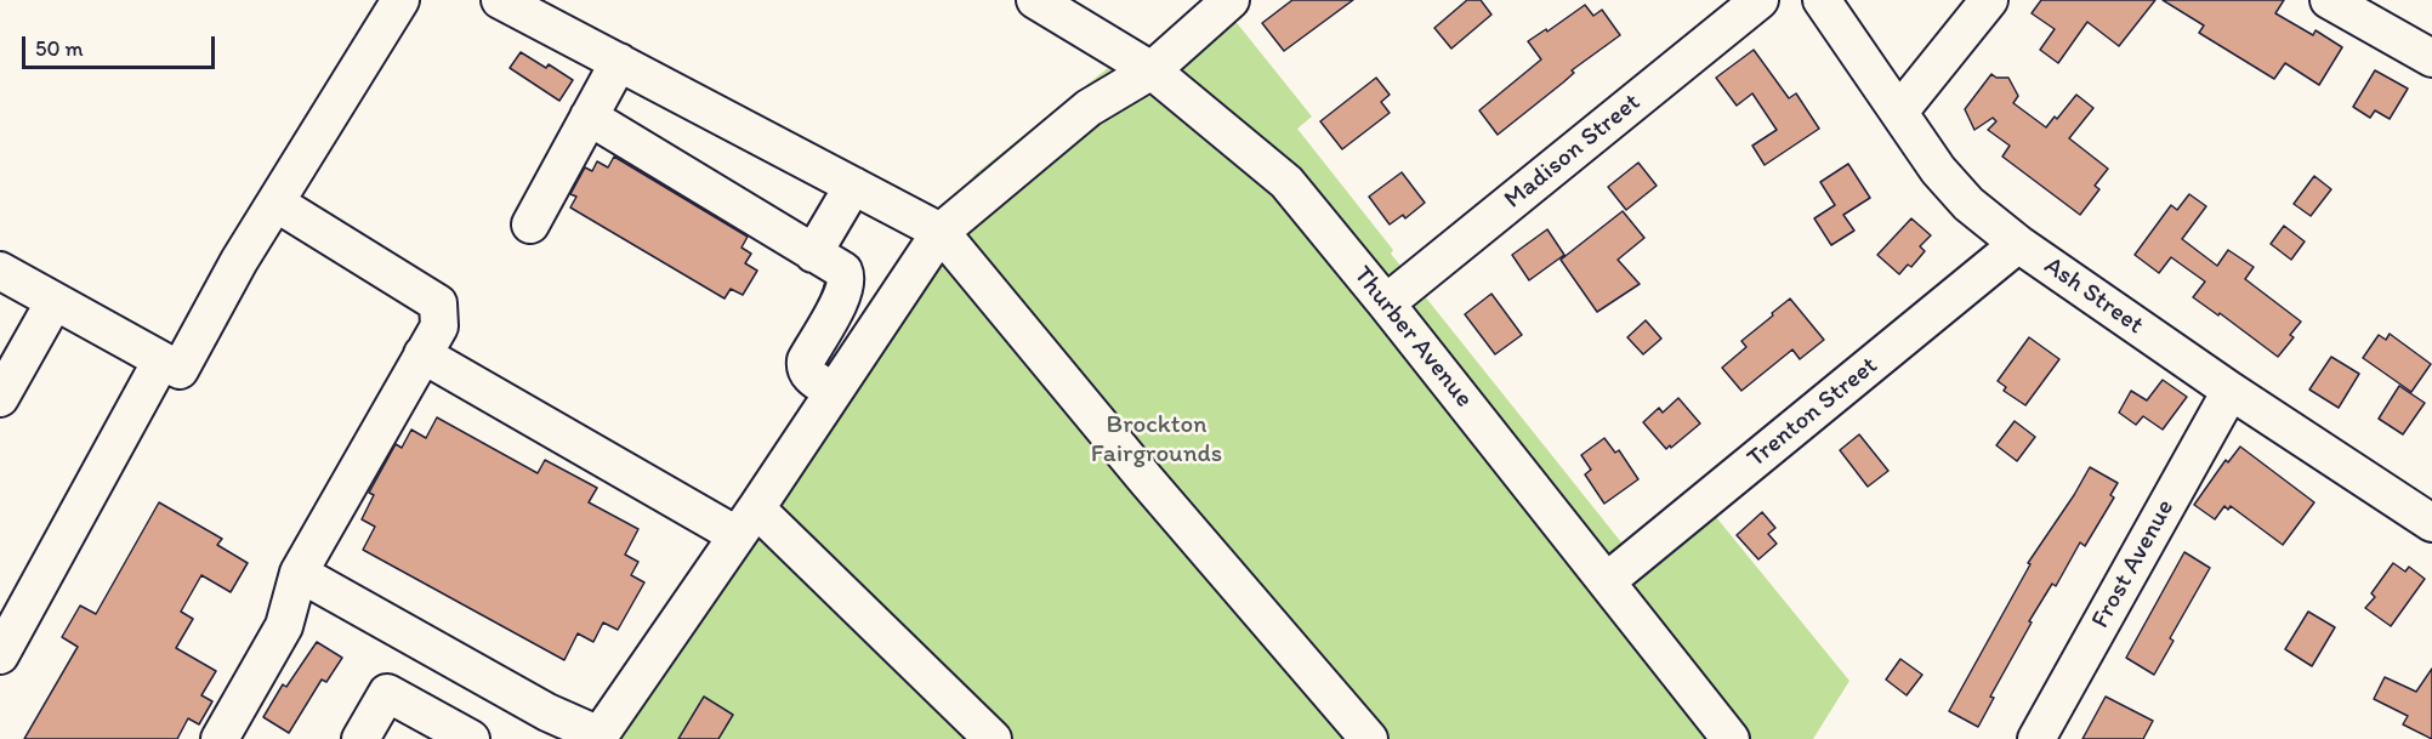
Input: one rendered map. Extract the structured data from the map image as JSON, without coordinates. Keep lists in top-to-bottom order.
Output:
{
  "streets": {
    "street": [
      "Madison Street",
      "Ash Street",
      "Thurber Avenue",
      "Trenton Street",
      "Frost Avenue"
    ]
  },
  "crossings": [
    ["Madison Street", "Thurber Avenue"],
    ["Ash Street", "Trenton Street"],
    ["Ash Street", "Frost Avenue"],
    ["Thurber Avenue", "Trenton Street"]
  ],
  "parks": ["Brockton Fairgrounds"],
  "scale_bar": "50 m"
}
